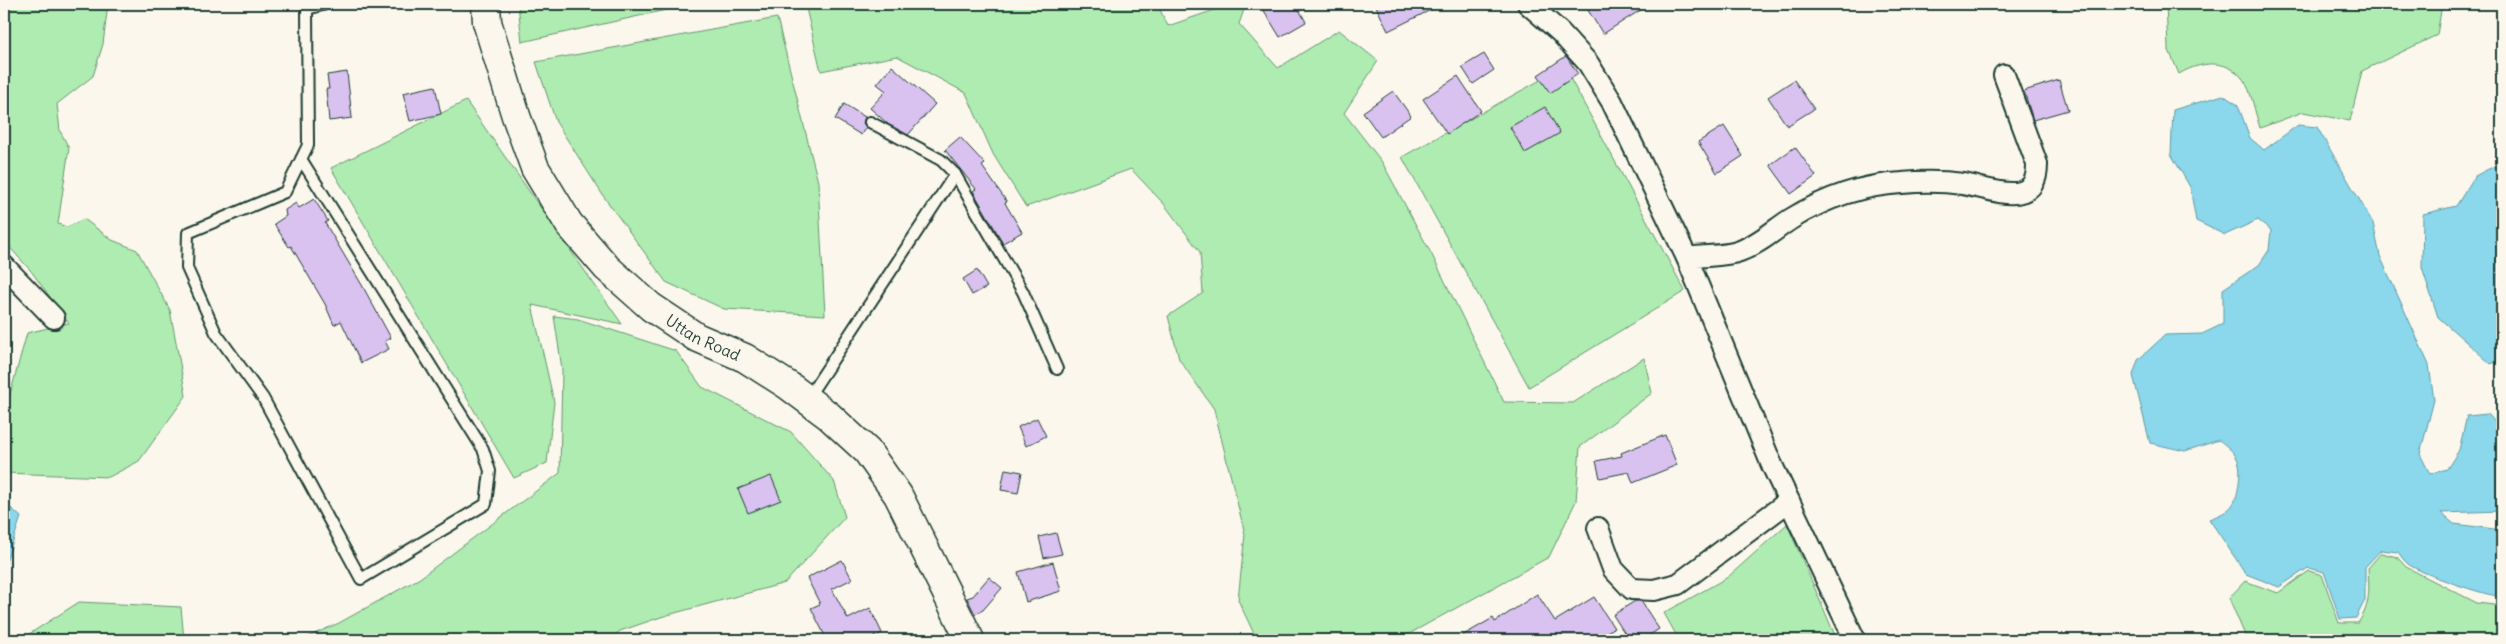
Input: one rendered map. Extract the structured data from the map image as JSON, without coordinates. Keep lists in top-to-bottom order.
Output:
{
  "streets": {
    "main road": ["Uttan Road"]
  }
}
